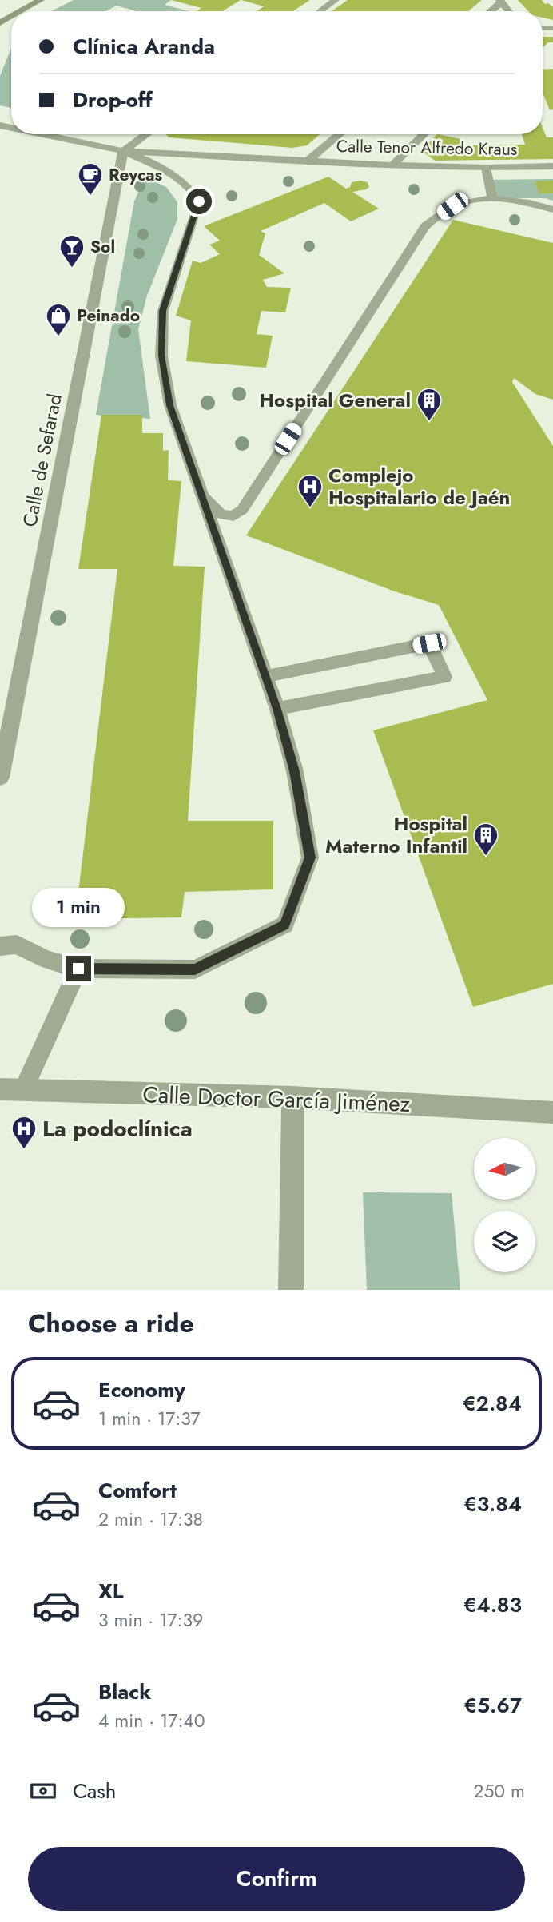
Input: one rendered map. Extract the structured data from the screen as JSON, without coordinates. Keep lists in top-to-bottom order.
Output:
{
  "streets": {
    "street": ["Calle Tenor Alfredo Kraus", "Calle de Sefarad", "Calle Doctor García Jiménez"]
  },
  "crossings": [
    ["Calle Tenor Alfredo Kraus", "Calle de Sefarad"]
  ],
  "places": {
    "cafe": ["Reycas"],
    "bar": ["Sol"],
    "shop": ["Peinado"],
    "building": ["Hospital General", "Hospital Materno Infantil"],
    "hospital": ["Complejo Hospitalario de Jaén", "La podoclínica"]
  },
  "north": "left",
  "page": {
    "banner": ["Clínica Aranda", "Drop-off"],
    "bubble": "1 min",
    "heading": "Choose a ride",
    "list": [
      {
        "name": "Economy",
        "note": "1 min · 17:37",
        "value": "€2.84"
      },
      {
        "name": "Comfort",
        "note": "2 min · 17:38",
        "value": "€3.84"
      },
      {
        "name": "XL",
        "note": "3 min · 17:39",
        "value": "€4.83"
      },
      {
        "name": "Black",
        "note": "4 min · 17:40",
        "value": "€5.67"
      }
    ],
    "pay": ["Cash", "250 m"],
    "buttons": "Confirm"
  }
}
